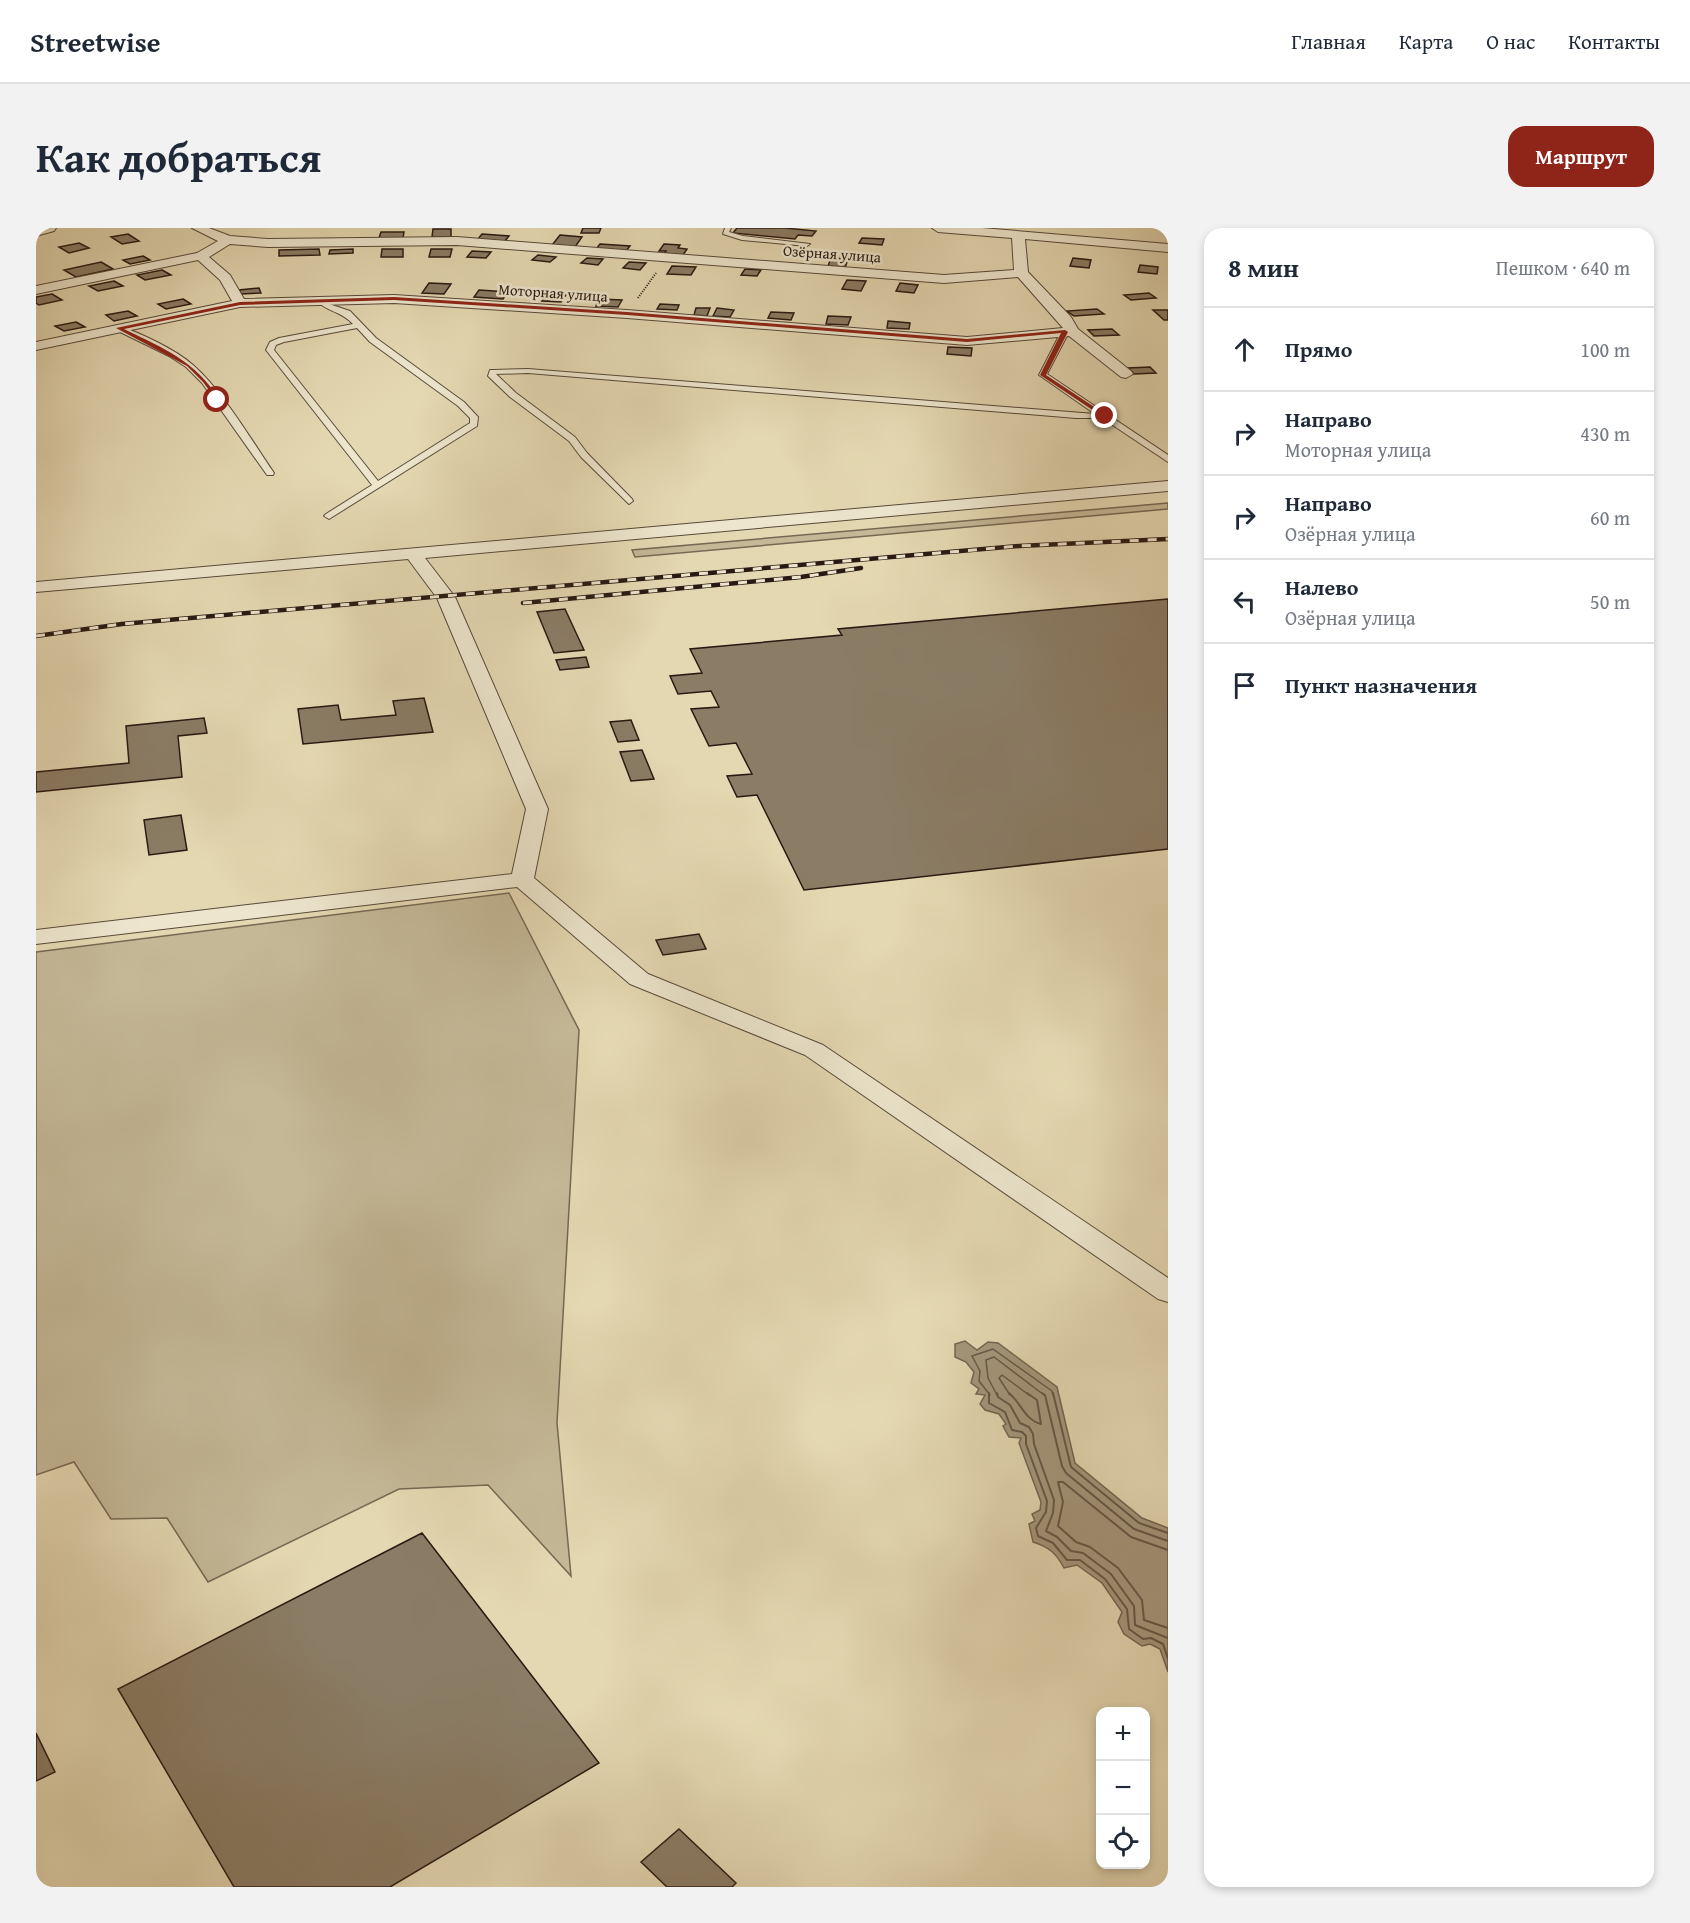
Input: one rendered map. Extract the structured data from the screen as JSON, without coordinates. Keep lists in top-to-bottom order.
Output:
{
  "streets": {
    "street": ["Озёрная улица", "Моторная улица"]
  },
  "page": {
    "header": "Streetwise",
    "nav": [
      "Главная",
      "Карта",
      "О нас",
      "Контакты"
    ],
    "title": "Как добраться",
    "buttons": "Маршрут",
    "heading": ["8 мин", "Пешком · 640 m"],
    "list": [
      ["Прямо", "100 m"],
      ["Направо", "Моторная улица", "430 m"],
      ["Направо", "Озёрная улица", "60 m"],
      ["Налево", "Озёрная улица", "50 m"],
      "Пункт назначения"
    ],
    "map_buttons": ["+", "−"]
  }
}
